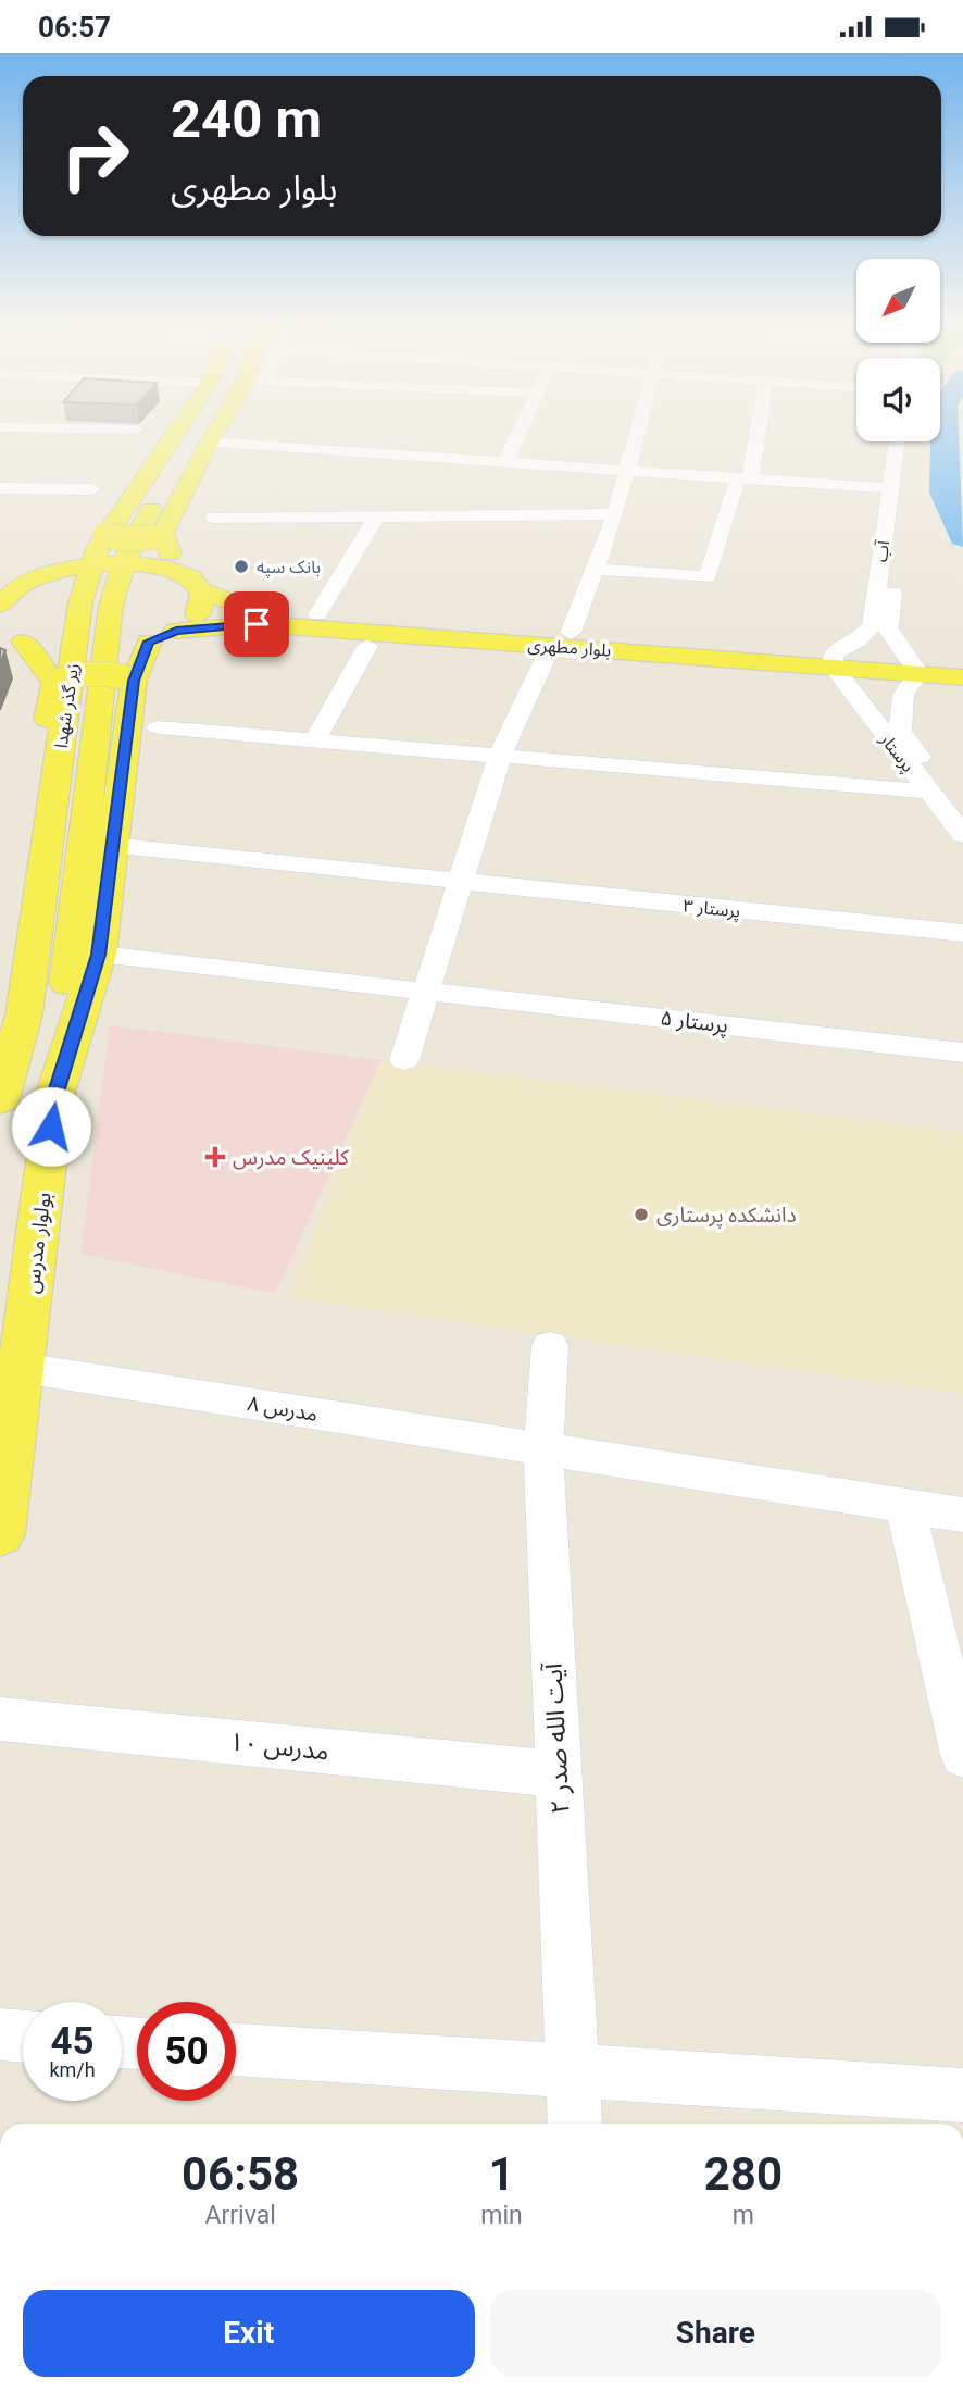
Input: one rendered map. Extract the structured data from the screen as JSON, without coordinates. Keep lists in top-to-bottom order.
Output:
{
  "streets": {
    "main road": ["بلوار مطهری", "زیر گذر شهدا", "بولوار مدرس"],
    "street": [
      "آب",
      "پرستار",
      "پرستار ۳",
      "پرستار ۵",
      "مدرس ۸",
      "آیت الله صدر ۲",
      "مدرس ۱۰"
    ]
  },
  "crossings": [
    ["آب", "بلوار مطهری"],
    ["آب", "پرستار"],
    ["بلوار مطهری", "پرستار"],
    ["زیر گذر شهدا", "بولوار مدرس"],
    ["بولوار مدرس", "مدرس ۸"],
    ["مدرس ۸", "آیت الله صدر ۲"],
    ["آیت الله صدر ۲", "مدرس ۱۰"]
  ],
  "places": {
    "other": ["بانک سپه", "دانشکده پرستاری"],
    "health": ["کلینیک مدرس"]
  },
  "north": "bottom left",
  "page": {
    "status": "06:57",
    "turn": ["240 m", "بلوار مطهری"],
    "speed": "45 km/h",
    "limit": "50",
    "eta": [
      "06:58",
      "Arrival",
      "1",
      "min",
      "280",
      "m"
    ],
    "buttons": ["Exit", "Share"]
  }
}
